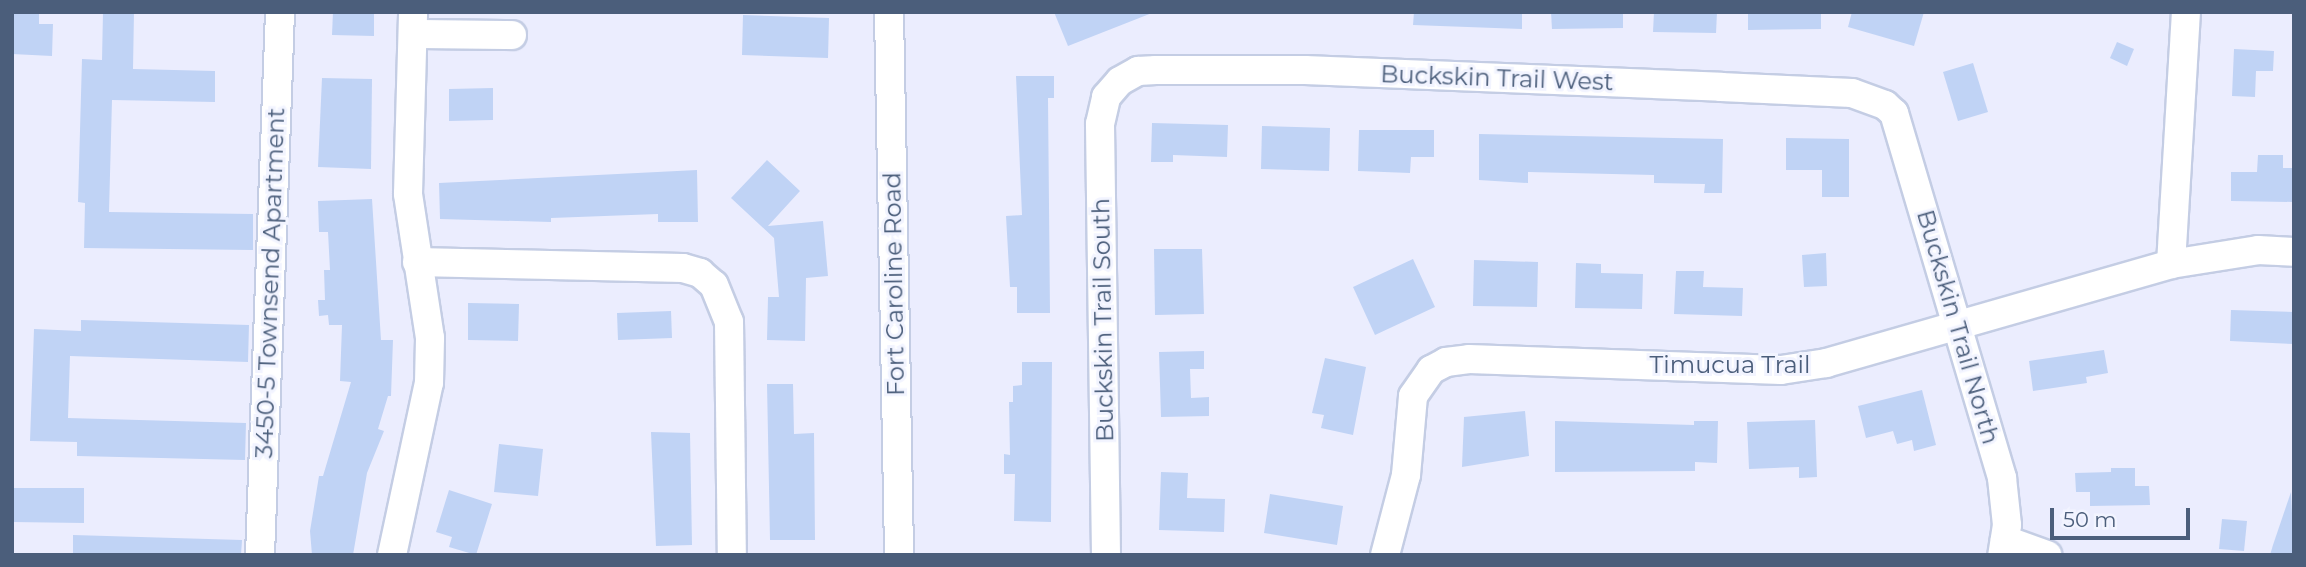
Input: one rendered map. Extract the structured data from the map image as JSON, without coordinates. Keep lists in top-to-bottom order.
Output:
{
  "streets": {
    "street": [
      "Buckskin Trail West",
      "3450-5 Townsend Apartment",
      "Fort Caroline Road",
      "Buckskin Trail South",
      "Buckskin Trail North",
      "Timucua Trail"
    ]
  },
  "crossings": [
    ["Buckskin Trail West", "Buckskin Trail South"],
    ["Buckskin Trail West", "Buckskin Trail North"],
    ["Buckskin Trail North", "Timucua Trail"]
  ],
  "scale_bar": "50 m"
}
